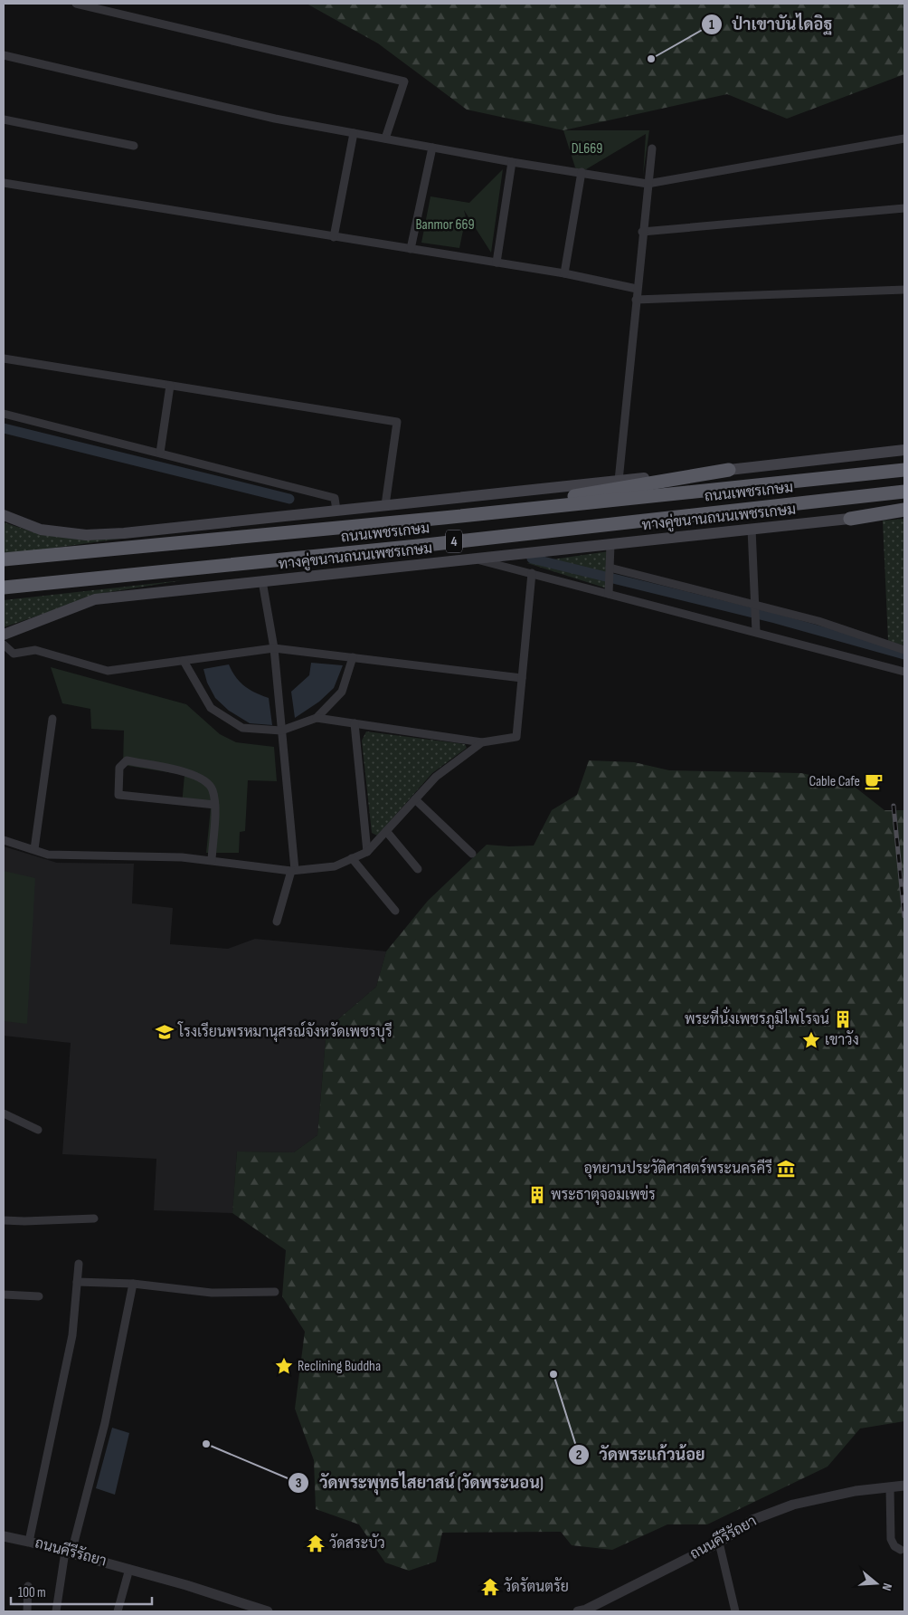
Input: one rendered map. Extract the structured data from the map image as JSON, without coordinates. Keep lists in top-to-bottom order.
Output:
{
  "streets": {
    "highway": ["ถนนเพชรเกษม", "4"],
    "main road": ["ทางคู่ขนานถนนเพชรเกษม"],
    "street": ["ถนนคีรีรัถยา"]
  },
  "parks": ["DL669", "Banmor 669"],
  "places": {
    "other": ["ป่าเขาบันไดอิฐ", "วัดพระแก้วน้อย", "วัดพระพุทธไสยาสน์ (วัดพระนอน)"],
    "cafe": ["Cable Cafe"],
    "building": ["พระที่นั่งเพชรภูมิไพโรจน์", "พระธาตุจอมเพข่ร"],
    "school or university": ["โรงเรียนพรหมานุสรณ์จังหวัดเพชรบุรี"],
    "place": ["เขาวัง", "Reclining Buddha"],
    "museum": ["อุทยานประวัติศาสตร์พระนครคีรี"],
    "temple": ["วัดสระบัว", "วัดรัตนตรัย"]
  },
  "scale_bar": "100 m",
  "north": "right"
}
